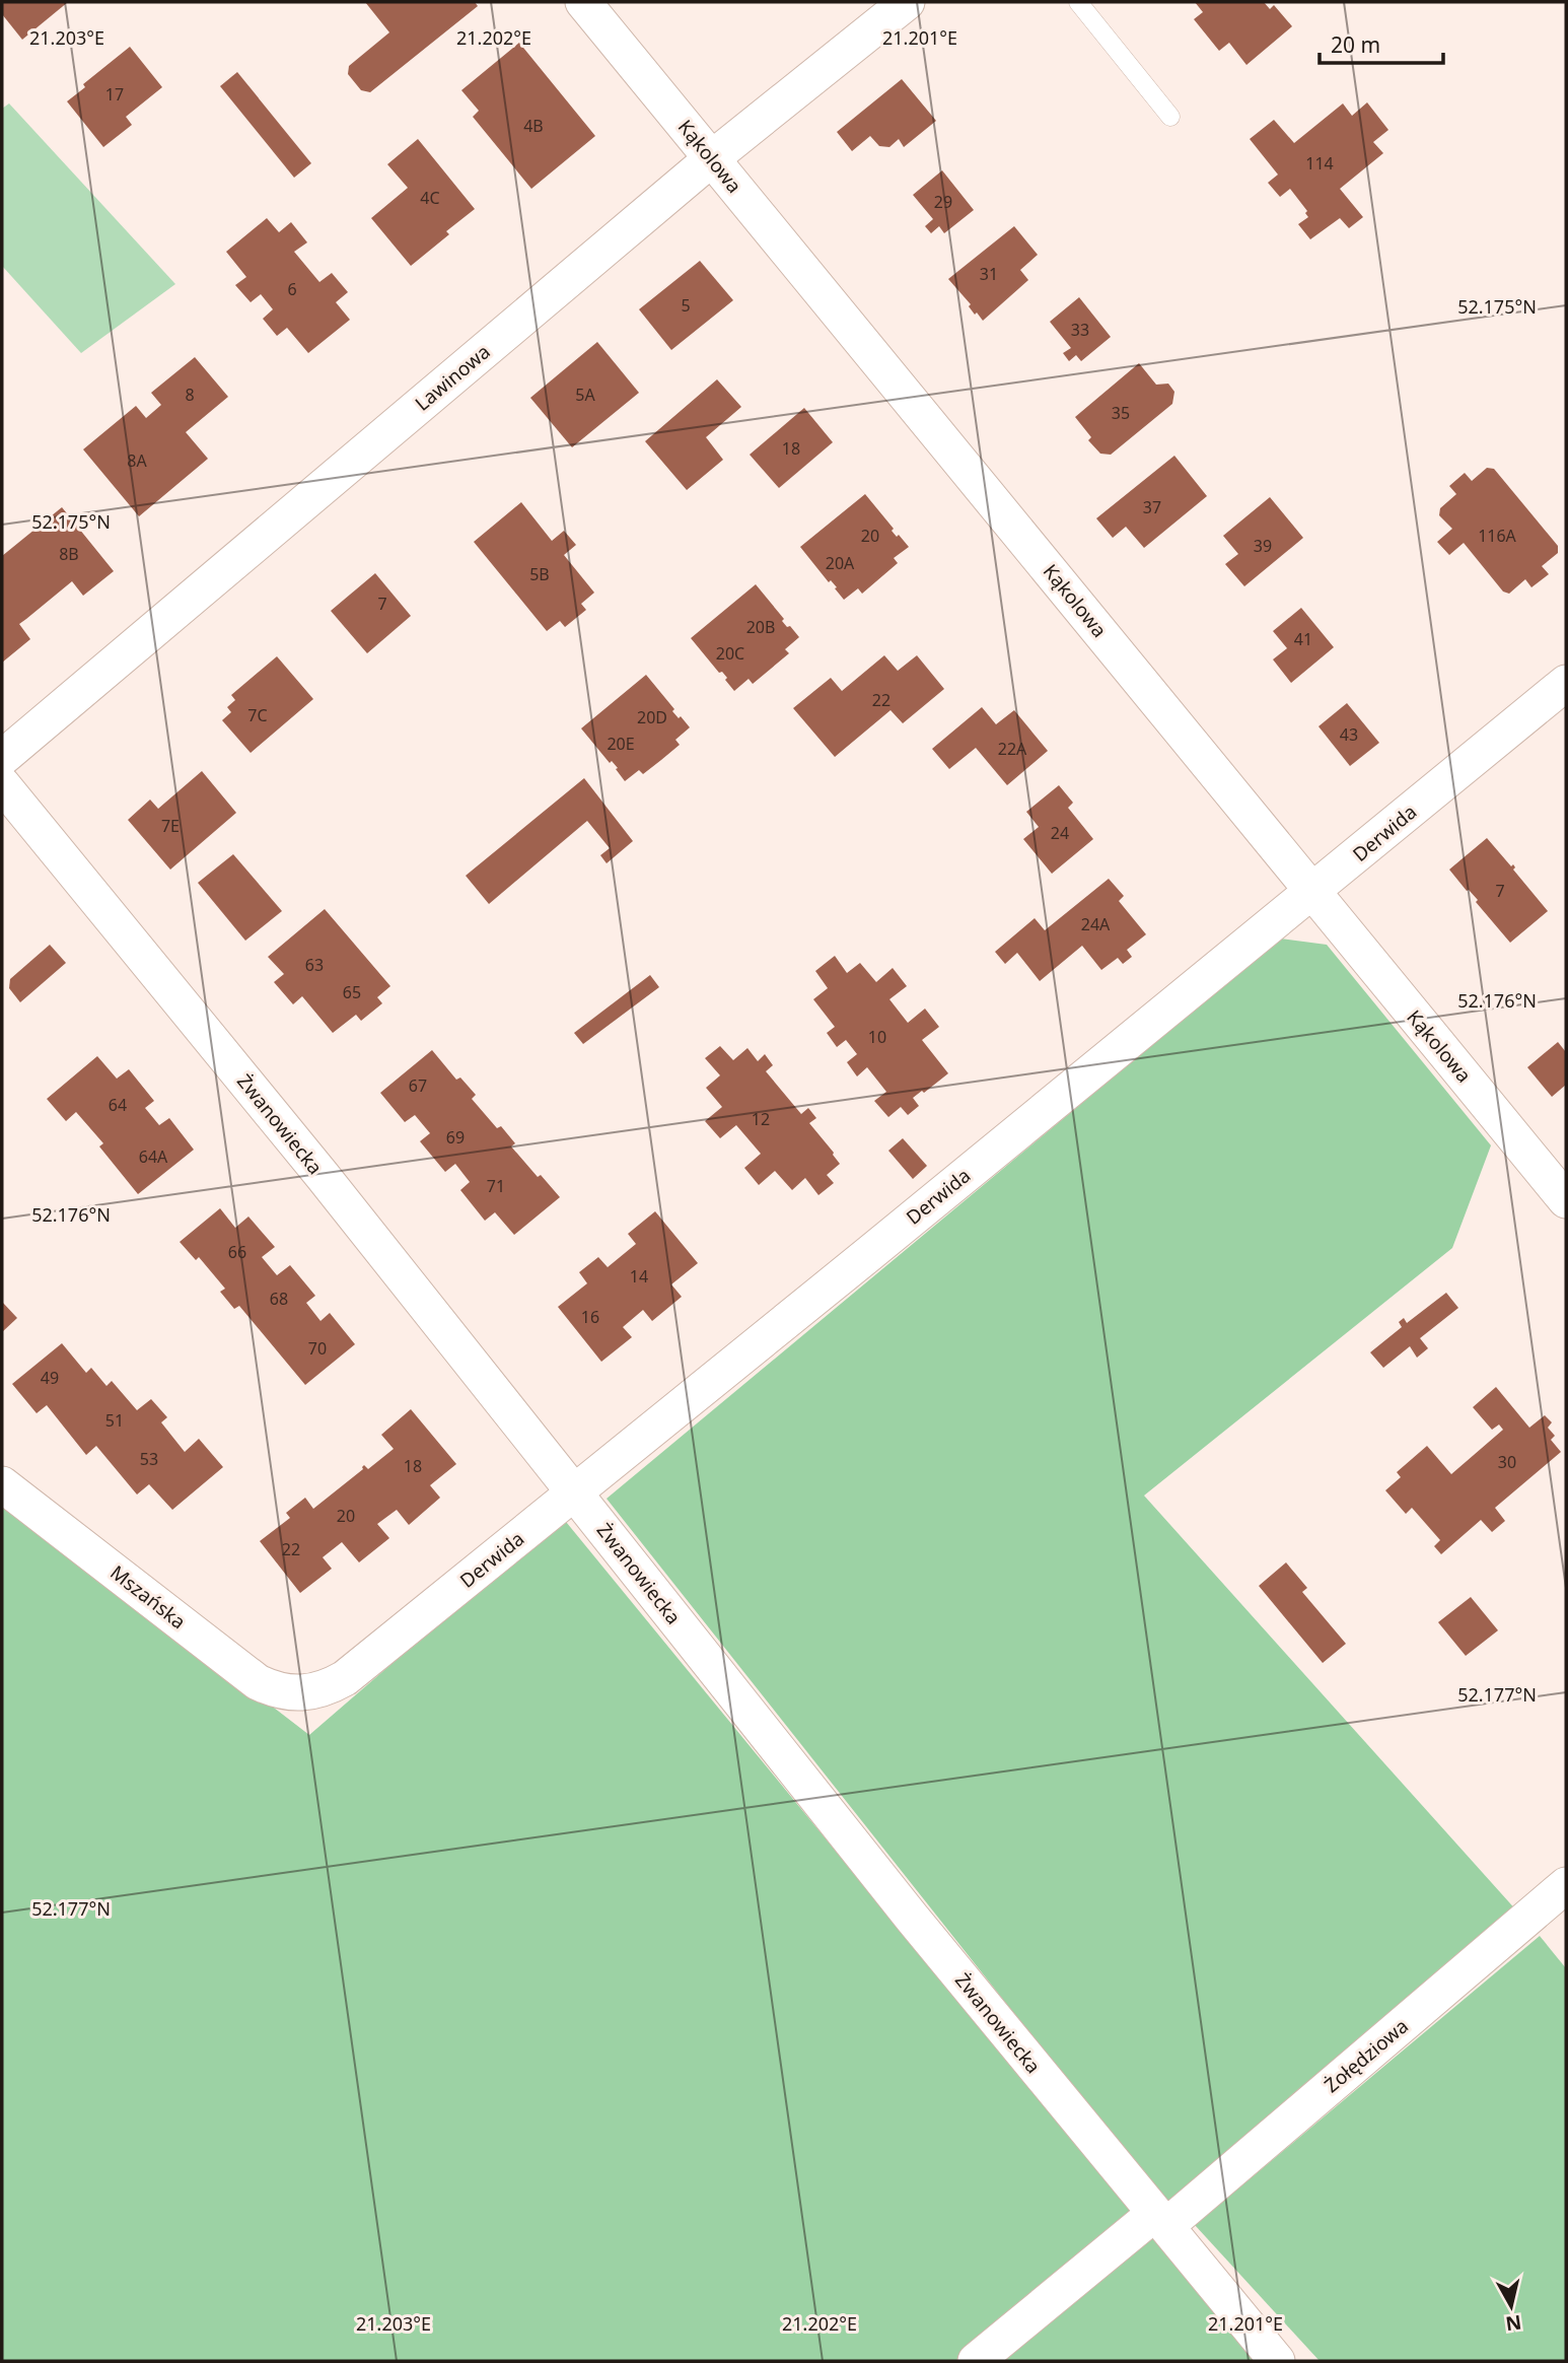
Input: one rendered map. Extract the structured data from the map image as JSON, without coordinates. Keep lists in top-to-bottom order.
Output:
{
  "streets": {
    "street": [
      "Kąkolowa",
      "Lawinowa",
      "Derwida",
      "Żwanowiecka",
      "Mszańska",
      "Żołędziowa"
    ]
  },
  "crossings": [
    ["Kąkolowa", "Lawinowa"],
    ["Kąkolowa", "Derwida"],
    ["Derwida", "Żwanowiecka"],
    ["Derwida", "Mszańska"],
    ["Żwanowiecka", "Żołędziowa"]
  ],
  "house_numbers": [
    "17",
    "4B",
    "114",
    "4C",
    "29",
    "31",
    "6",
    "5",
    "33",
    "8",
    "5A",
    "35",
    "18",
    "8A",
    "37",
    "20",
    "116A",
    "39",
    "8B",
    "20A",
    "5B",
    "7",
    "20B",
    "41",
    "20C",
    "22",
    "7C",
    "20D",
    "43",
    "20E",
    "22A",
    "7E",
    "24",
    "7",
    "24A",
    "63",
    "65",
    "10",
    "67",
    "64",
    "12",
    "69",
    "64A",
    "71",
    "66",
    "14",
    "68",
    "16",
    "70",
    "49",
    "51",
    "53",
    "30",
    "18",
    "20",
    "22"
  ],
  "scale_bar": "20 m",
  "north": "bottom",
  "coordinates": [
    "21.203°E",
    "21.202°E",
    "21.201°E",
    "52.175°N",
    "52.176°N",
    "52.177°N"
  ]
}
